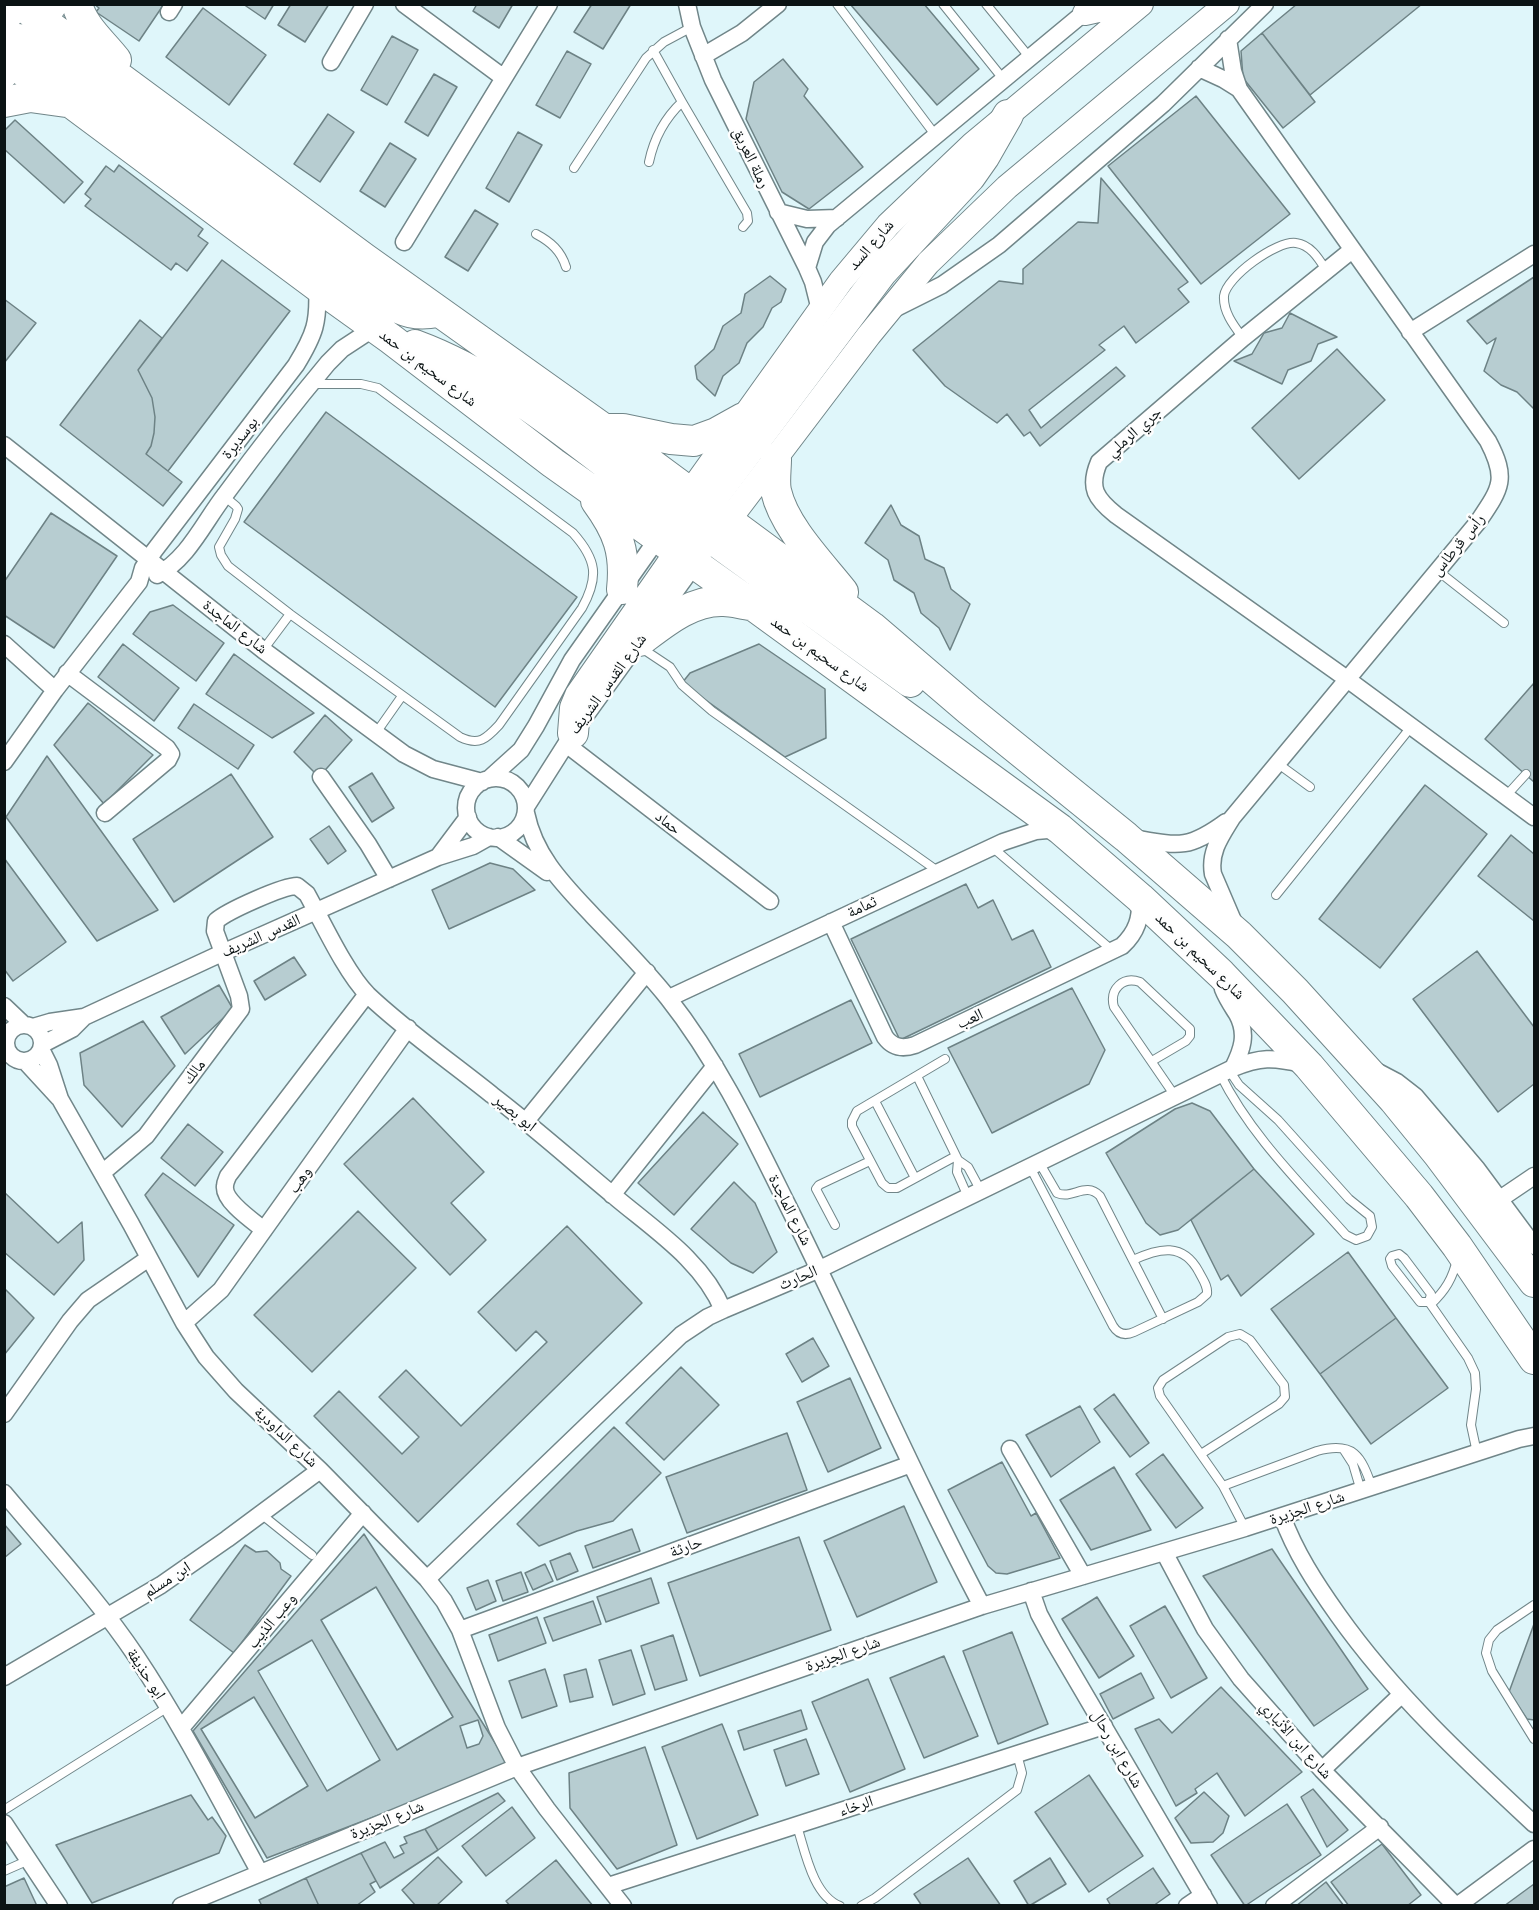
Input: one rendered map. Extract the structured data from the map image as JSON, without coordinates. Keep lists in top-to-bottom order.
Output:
{
  "streets": {
    "highway": ["شارع سحيم بن حمد"],
    "street": [
      "رملة العريق",
      "جري الرملي",
      "بوسديرة",
      "رأس قرطاس",
      "شارع الماجدة",
      "شارع القدس الشريف",
      "حماد",
      "ثمامة",
      "القدس الشريف",
      "العب",
      "مالك",
      "ابو بصير",
      "وهب",
      "الحارث",
      "شارع الداودية",
      "شارع الجزيرة",
      "حارثة",
      "ابن مسلم",
      "وعب الذيب",
      "ابو حذيفة",
      "شارع ابن الأنباري",
      "شارع ابن رحال",
      "الرخاء"
    ]
  },
  "crossings": [
    ["شارع سحيم بن حمد", "بوسديرة"],
    ["شارع سحيم بن حمد", "رأس قرطاس"],
    ["شارع سحيم بن حمد", "شارع القدس الشريف"],
    ["شارع سحيم بن حمد", "ثمامة"],
    ["شارع سحيم بن حمد", "العب"],
    ["شارع سحيم بن حمد", "الحارث"],
    ["جري الرملي", "رأس قرطاس"],
    ["بوسديرة", "شارع الماجدة"],
    ["شارع الماجدة", "شارع القدس الشريف"],
    ["شارع الماجدة", "ثمامة"],
    ["شارع الماجدة", "القدس الشريف"],
    ["شارع الماجدة", "الحارث"],
    ["شارع الماجدة", "شارع الجزيرة"],
    ["شارع الماجدة", "حارثة"],
    ["شارع القدس الشريف", "حماد"],
    ["شارع القدس الشريف", "القدس الشريف"],
    ["ثمامة", "العب"],
    ["القدس الشريف", "مالك"],
    ["القدس الشريف", "ابو بصير"],
    ["القدس الشريف", "شارع الداودية"],
    ["مالك", "ابو بصير"],
    ["مالك", "شارع الداودية"],
    ["ابو بصير", "وهب"],
    ["ابو بصير", "الحارث"],
    ["وهب", "شارع الداودية"],
    ["الحارث", "شارع الداودية"],
    ["شارع الداودية", "شارع الجزيرة"],
    ["شارع الداودية", "حارثة"],
    ["شارع الداودية", "ابن مسلم"],
    ["شارع الداودية", "وعب الذيب"],
    ["شارع الداودية", "الرخاء"],
    ["شارع الجزيرة", "ابو حذيفة"],
    ["شارع الجزيرة", "شارع ابن الأنباري"],
    ["شارع الجزيرة", "شارع ابن رحال"],
    ["ابن مسلم", "ابو حذيفة"],
    ["وعب الذيب", "ابو حذيفة"],
    ["شارع ابن رحال", "الرخاء"]
  ]
}
